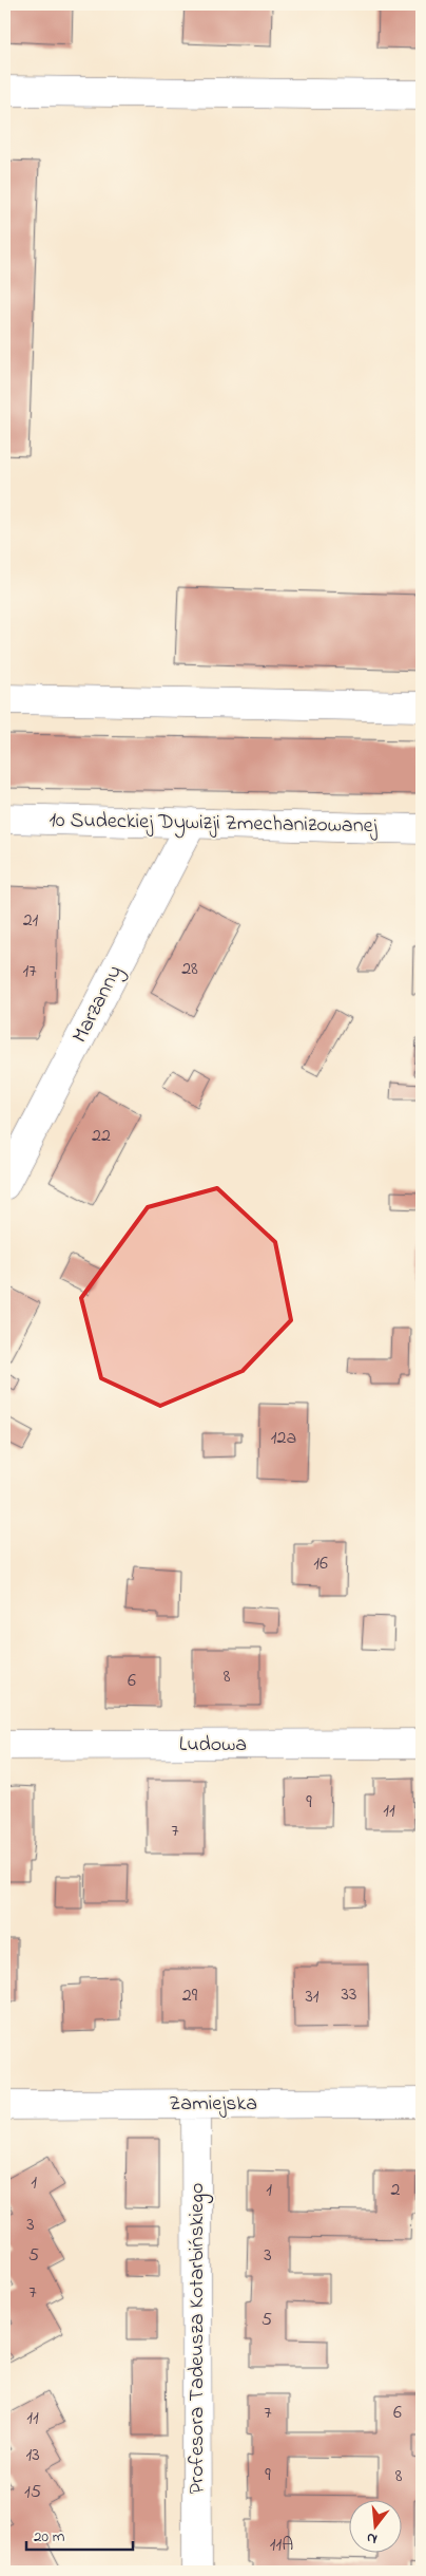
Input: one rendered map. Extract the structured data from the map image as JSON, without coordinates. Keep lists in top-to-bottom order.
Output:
{
  "streets": {
    "street": [
      "10 Sudeckiej Dywizji Zmechanizowanej",
      "Marzanny",
      "Ludowa",
      "Zamiejska",
      "Profesora Tadeusza Kotarbińskiego"
    ]
  },
  "crossings": [
    ["10 Sudeckiej Dywizji Zmechanizowanej", "Marzanny"],
    ["Zamiejska", "Profesora Tadeusza Kotarbińskiego"]
  ],
  "house_numbers": [
    "21",
    "28",
    "17",
    "22",
    "12a",
    "16",
    "8",
    "6",
    "9",
    "11",
    "7",
    "33",
    "29",
    "31",
    "1",
    "1",
    "2",
    "3",
    "5",
    "3",
    "7",
    "5",
    "7",
    "6",
    "11",
    "13",
    "9",
    "8",
    "15",
    "11A"
  ],
  "scale_bar": "20 m",
  "north": "bottom"
}
